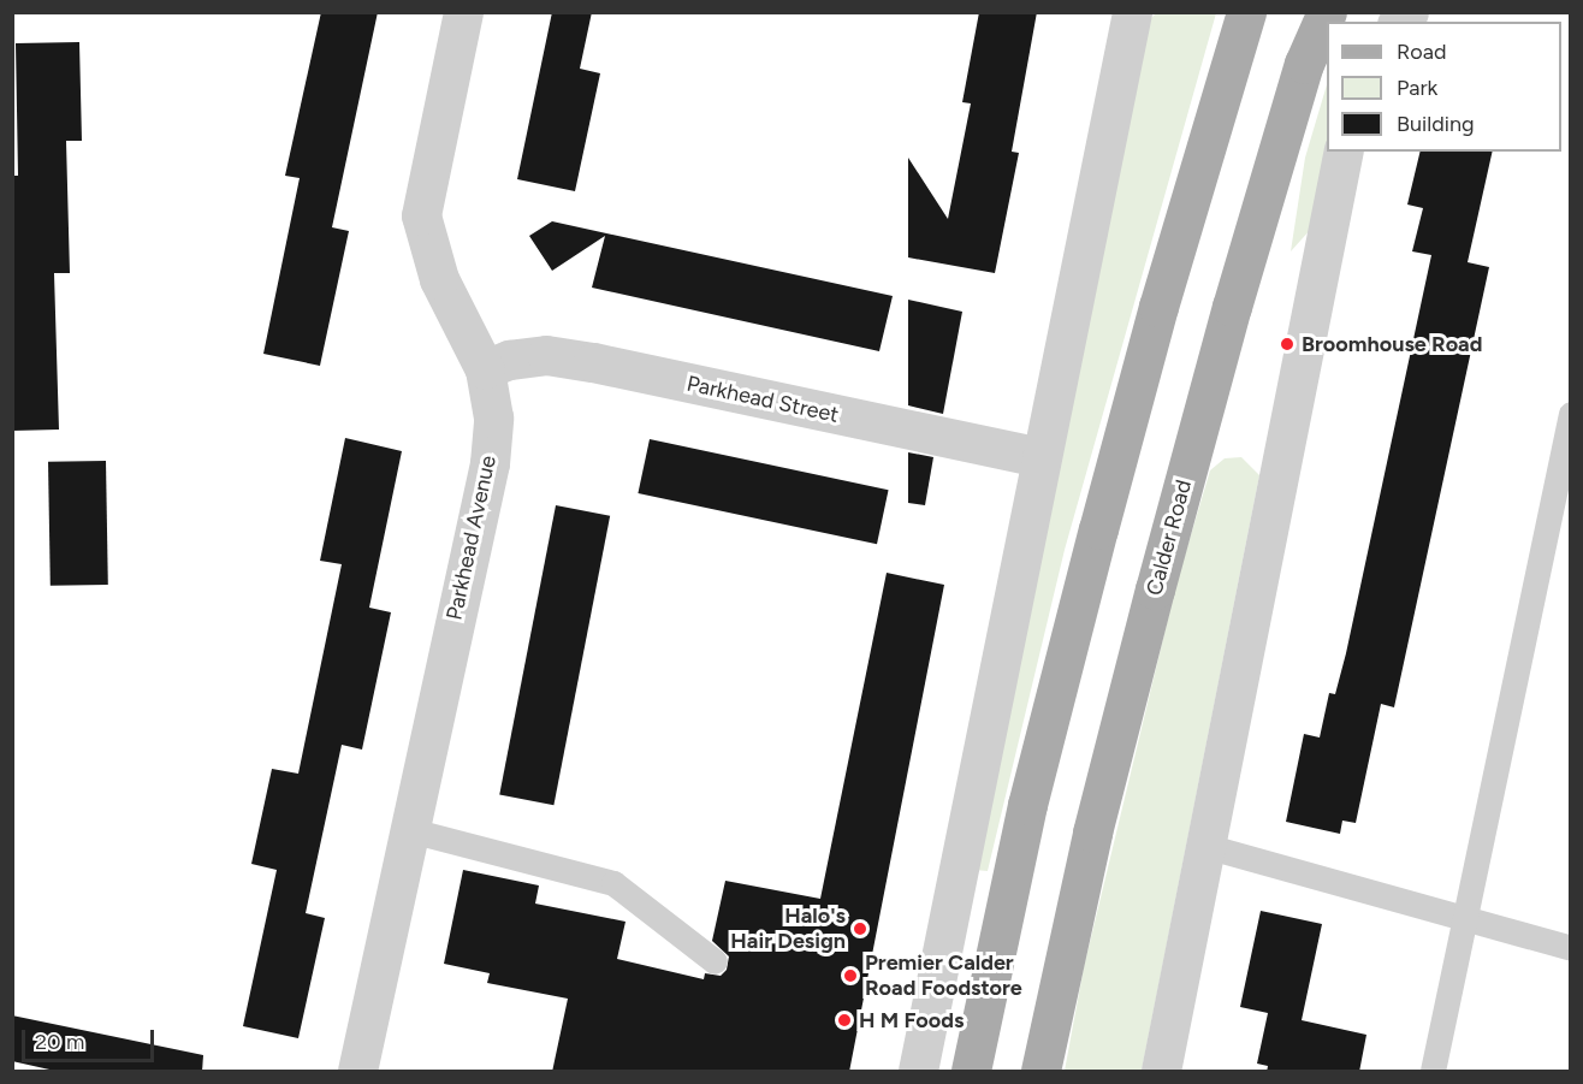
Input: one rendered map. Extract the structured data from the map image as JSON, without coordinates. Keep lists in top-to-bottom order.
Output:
{
  "streets": {
    "main road": ["Calder Road"],
    "street": ["Parkhead Street", "Parkhead Avenue"]
  },
  "crossings": [
    ["Parkhead Street", "Parkhead Avenue"]
  ],
  "places": [
    "Broomhouse Road",
    "Halo's Hair Design",
    "Premier Calder Road Foodstore",
    "H M Foods"
  ],
  "legend": ["Road", "Park", "Building"],
  "scale_bar": "20 m"
}
